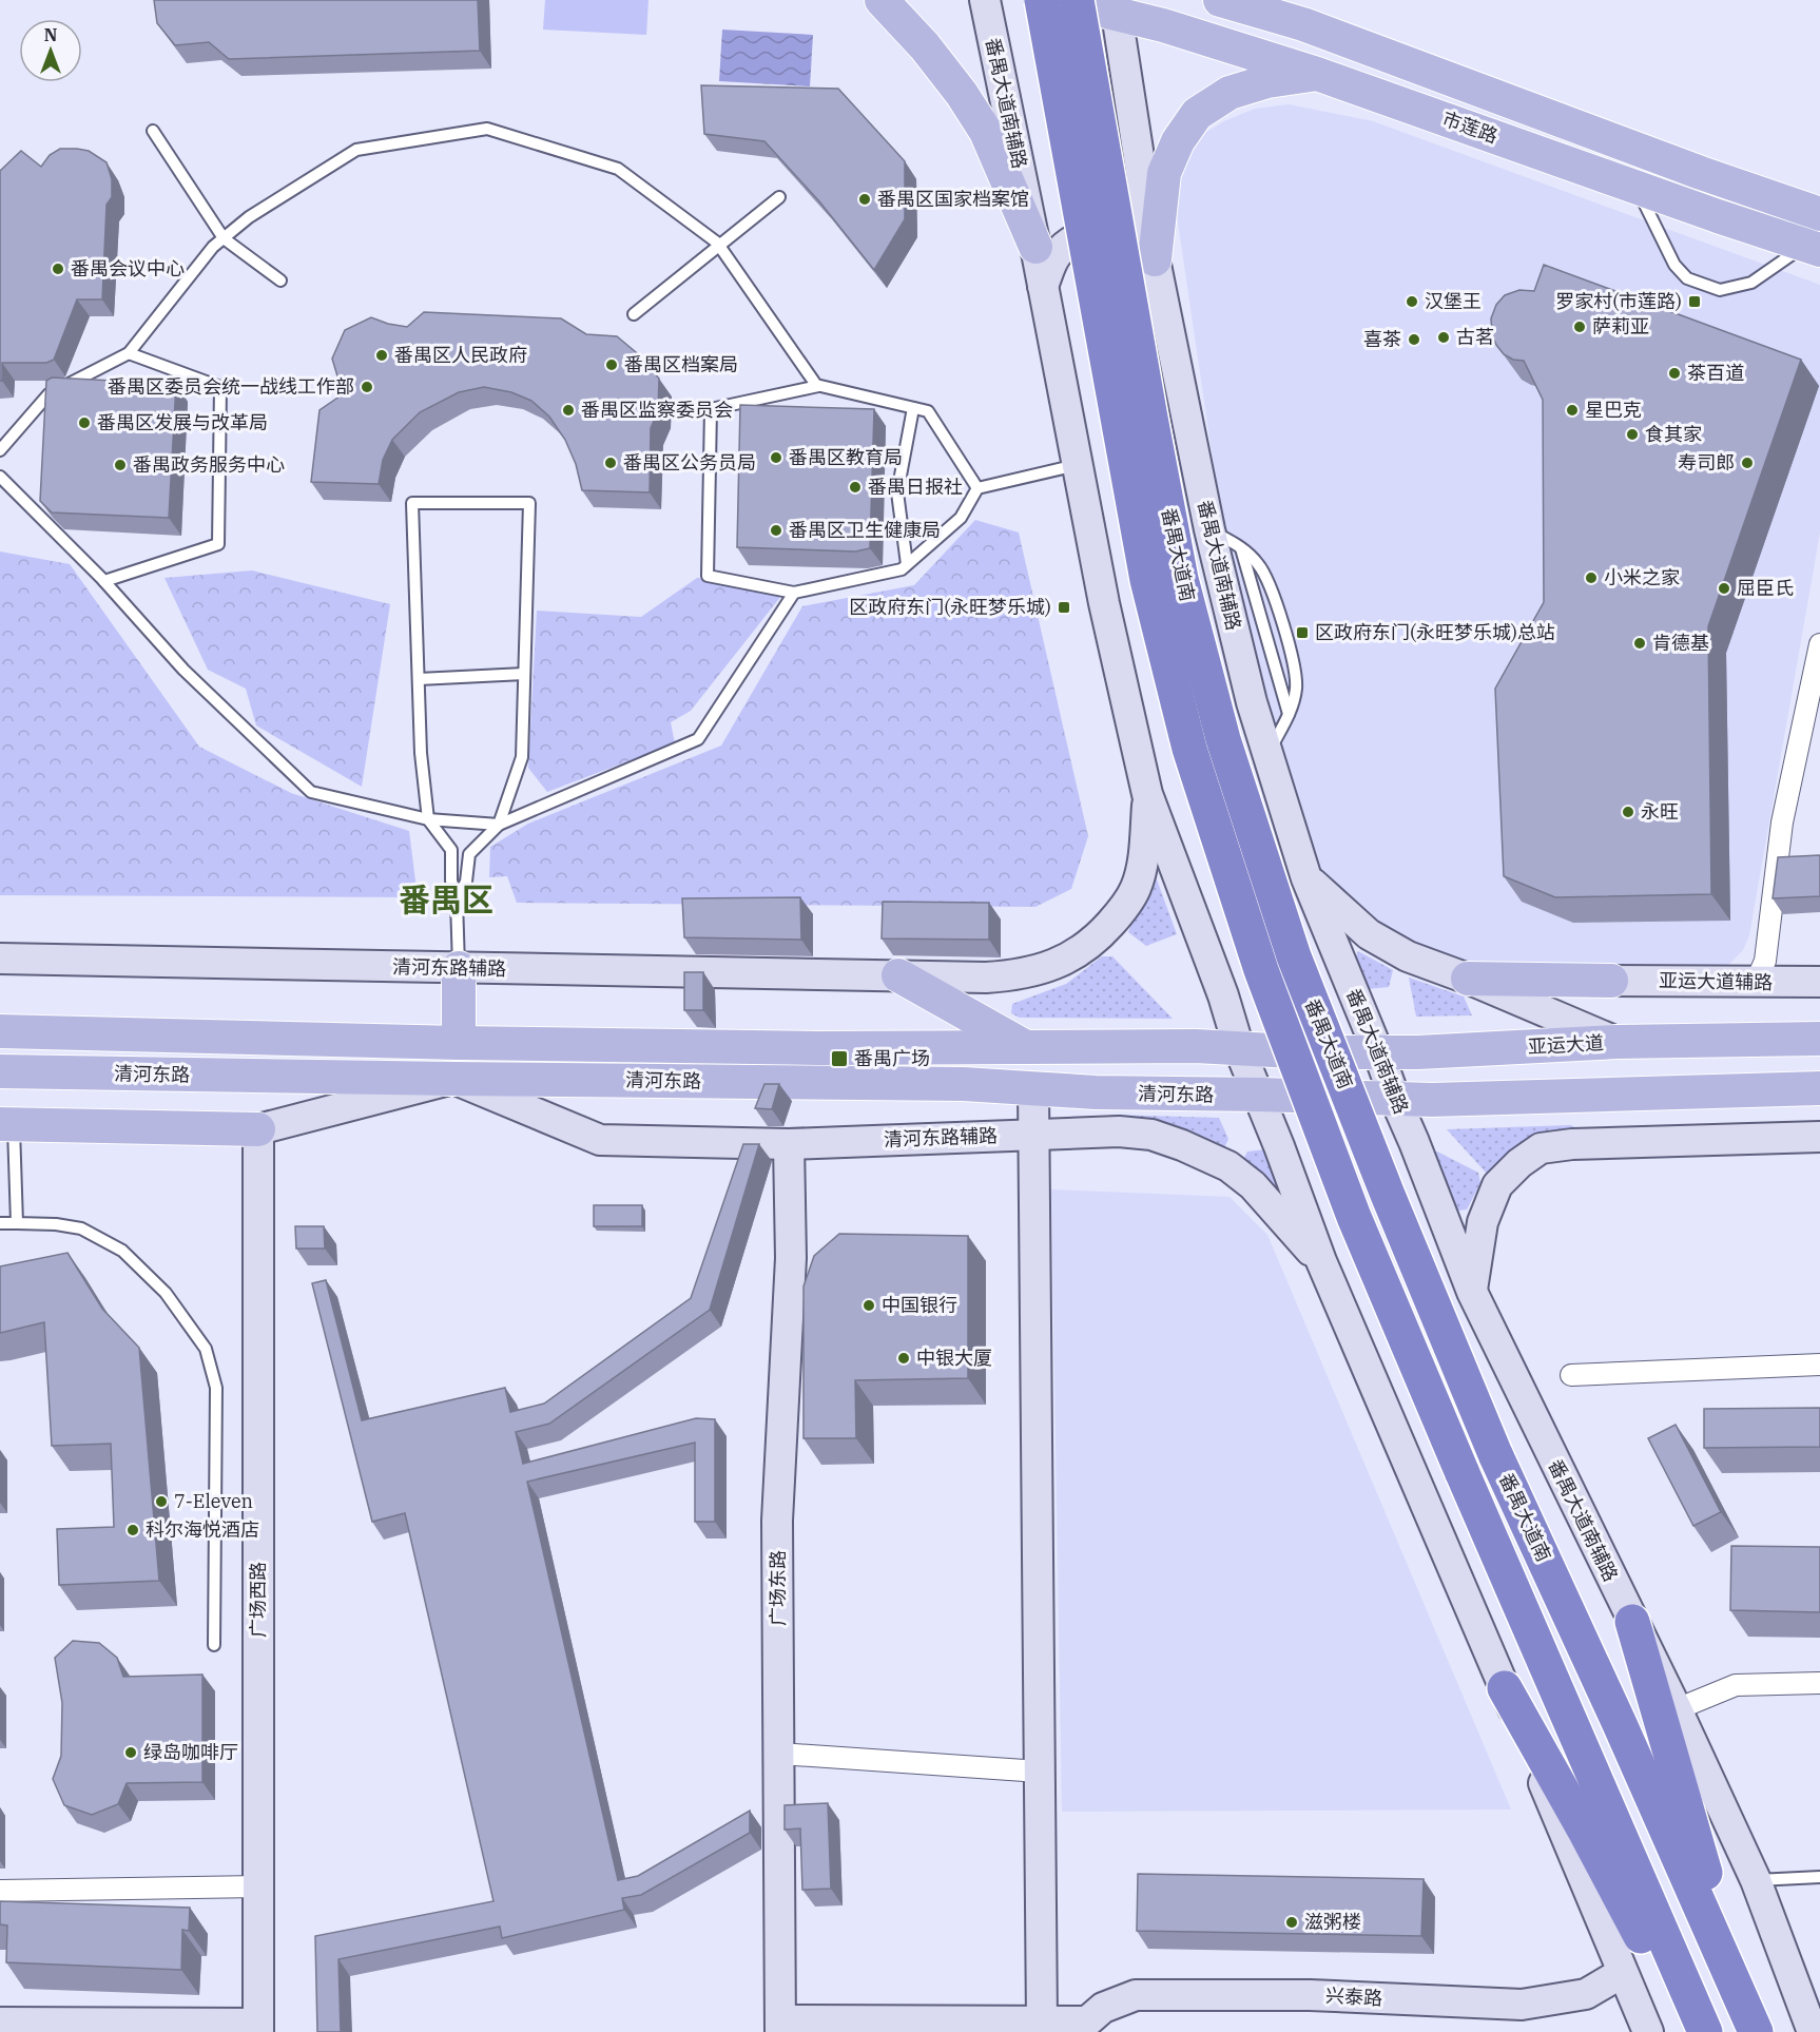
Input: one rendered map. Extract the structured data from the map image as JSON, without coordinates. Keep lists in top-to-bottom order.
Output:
{
  "streets": {
    "highway": ["番禺大道南"],
    "main road": [
      "番禺大道南辅路",
      "市莲路",
      "清河东路辅路",
      "亚运大道辅路",
      "亚运大道",
      "清河东路",
      "广场东路",
      "广场西路",
      "兴泰路"
    ]
  },
  "crossings": [
    ["番禺大道南辅路", "市莲路"],
    ["番禺大道南辅路", "清河东路辅路"],
    ["番禺大道南辅路", "亚运大道"],
    ["番禺大道南辅路", "清河东路"],
    ["番禺大道南辅路", "兴泰路"],
    ["清河东路辅路", "清河东路"],
    ["清河东路辅路", "广场东路"],
    ["亚运大道", "清河东路"],
    ["广场东路", "兴泰路"]
  ],
  "districts": ["番禺区"],
  "places": {
    "other": [
      "番禺区国家档案馆",
      "番禺会议中心",
      "汉堡王",
      "萨莉亚",
      "古茗",
      "喜茶",
      "番禺区人民政府",
      "番禺区档案局",
      "茶百道",
      "番禺区委员会统一战线工作部",
      "番禺区监察委员会",
      "星巴克",
      "番禺区发展与改革局",
      "食其家",
      "番禺区教育局",
      "番禺区公务员局",
      "寿司郎",
      "番禺政务服务中心",
      "番禺日报社",
      "番禺区卫生健康局",
      "小米之家",
      "屈臣氏",
      "肯德基",
      "永旺",
      "中国银行",
      "中银大厦",
      "7-Eleven",
      "科尔海悦酒店",
      "绿岛咖啡厅",
      "滋粥楼"
    ],
    "transit": [
      "罗家村(市莲路)",
      "区政府东门(永旺梦乐城)",
      "区政府东门(永旺梦乐城)总站",
      "番禺广场"
    ]
  },
  "north": "top"
}
